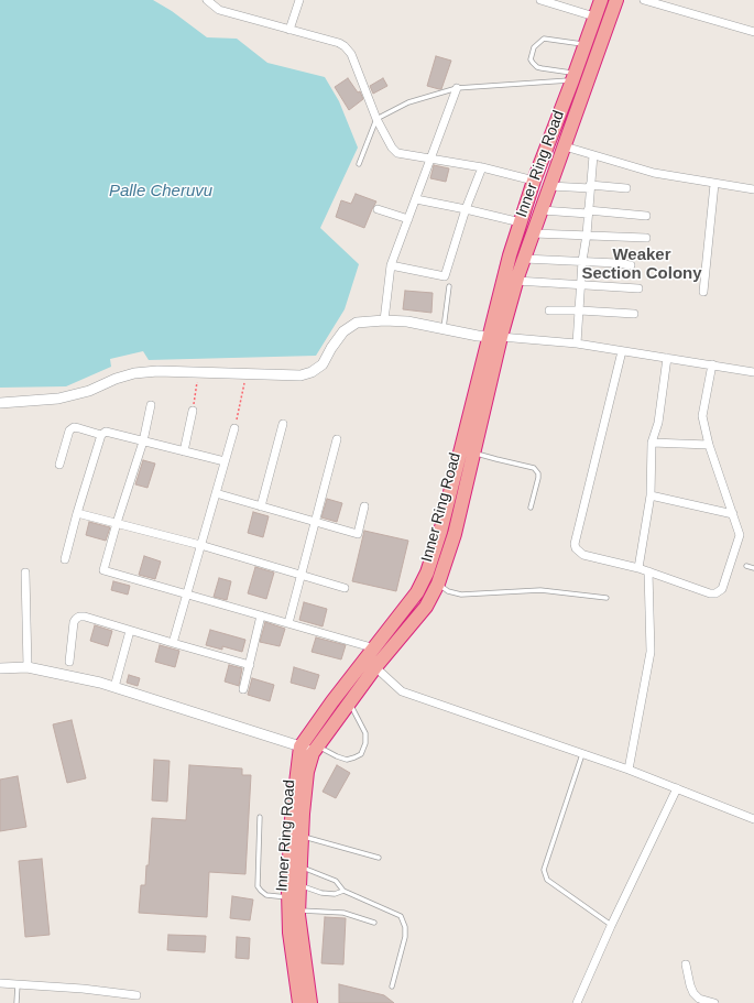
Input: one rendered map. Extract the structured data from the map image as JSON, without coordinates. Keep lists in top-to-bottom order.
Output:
{
  "streets": {
    "highway": ["Inner Ring Road"]
  },
  "districts": ["Weaker Section Colony"],
  "water": ["Palle Cheruvu"]
}
